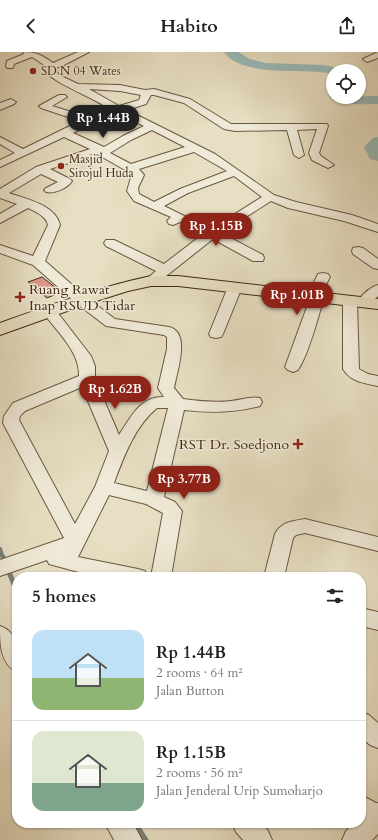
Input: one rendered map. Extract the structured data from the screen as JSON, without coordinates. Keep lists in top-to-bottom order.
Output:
{
  "places": {
    "other": ["SD N 04 Wates", "Masjid Sirojul Huda"],
    "health": ["Ruang Rawat Inap RSUD Tidar", "RST Dr. Soedjono"]
  },
  "page": {
    "header": "Habito",
    "price": [
      "Rp 1.44B",
      "Rp 1.15B",
      "Rp 1.01B",
      "Rp 1.62B",
      "Rp 3.77B"
    ],
    "heading": "5 homes",
    "list": [
      {
        "name": "Rp 1.44B",
        "note": "2 rooms · 64 m² · Jalan Button"
      },
      {
        "name": "Rp 1.15B",
        "note": "2 rooms · 56 m² · Jalan Jenderal Urip Sumoharjo"
      }
    ]
  }
}
